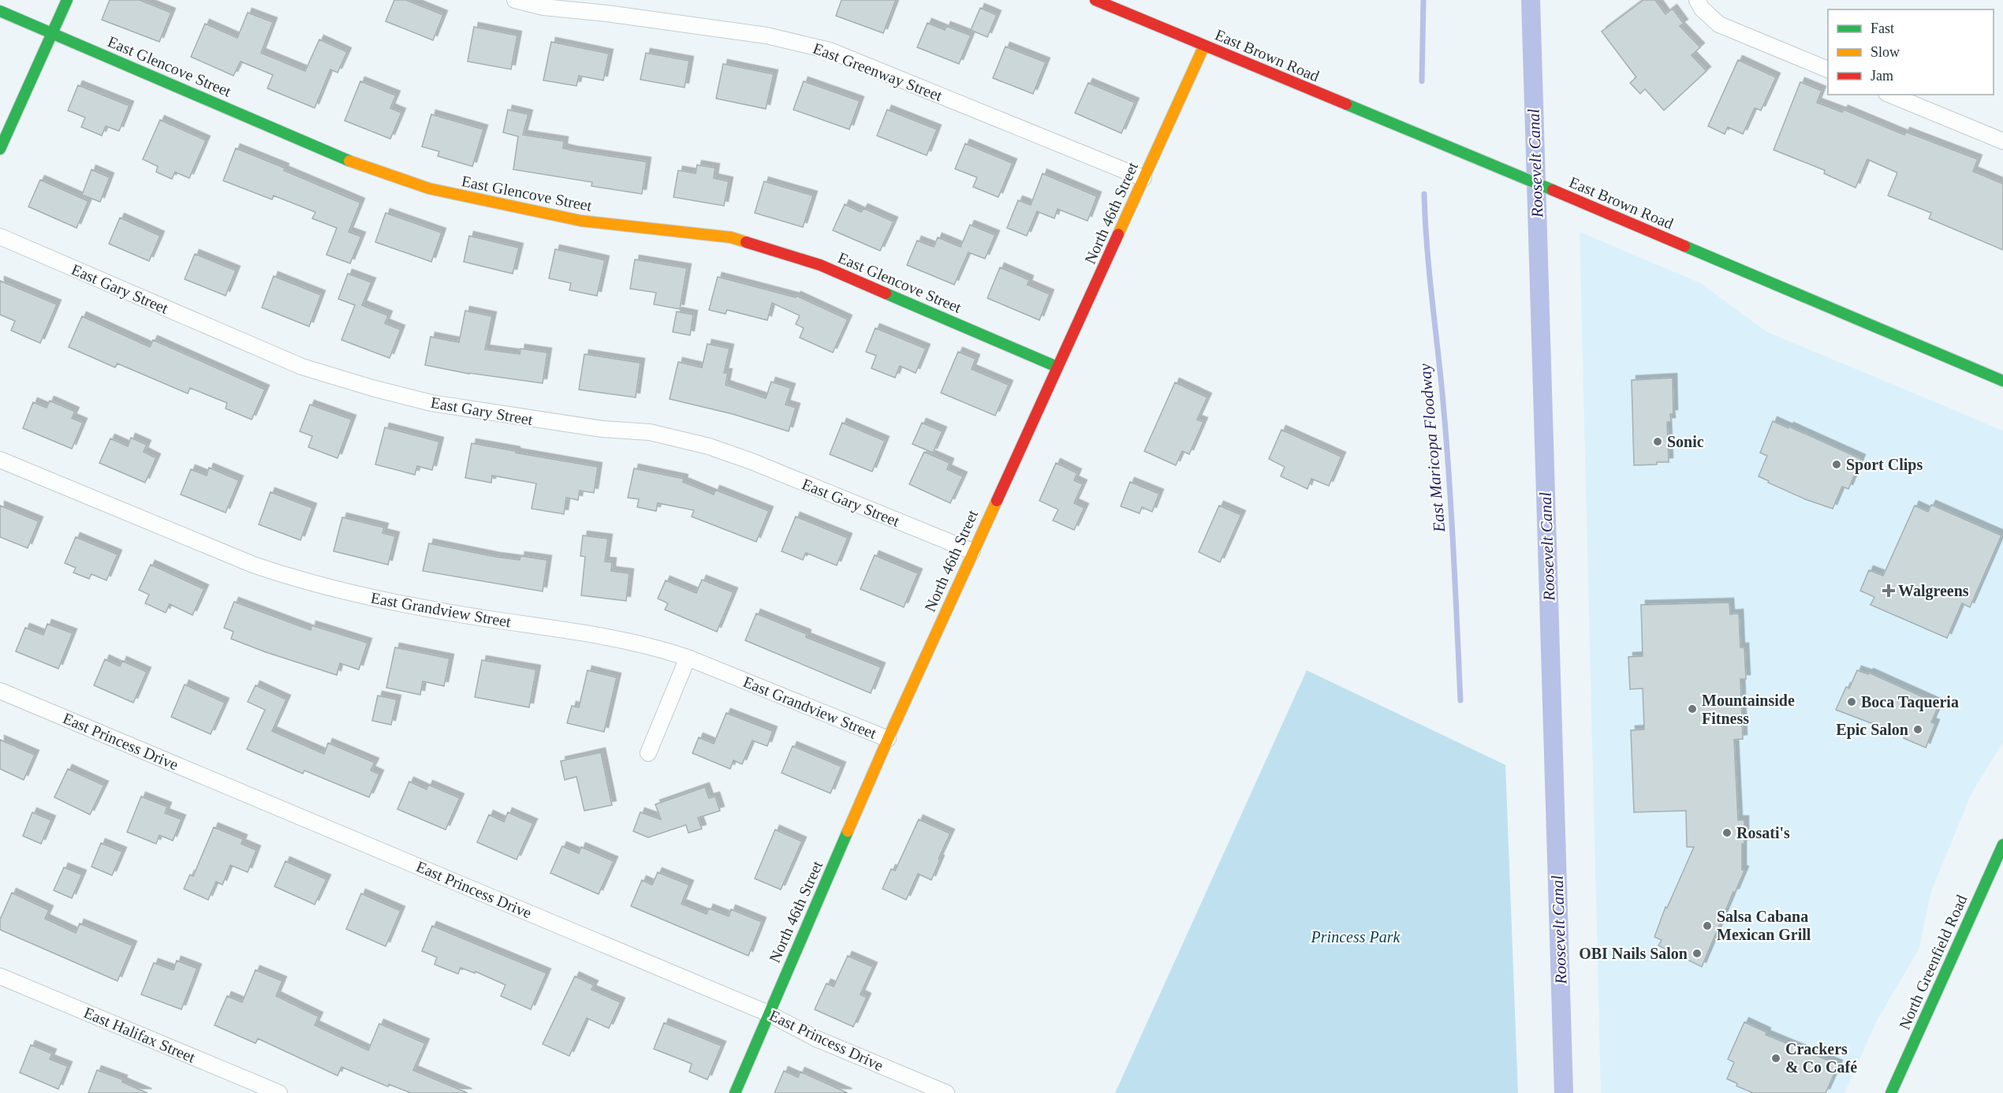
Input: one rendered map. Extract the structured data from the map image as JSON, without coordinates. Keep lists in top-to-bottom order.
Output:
{
  "streets": {
    "street": [
      "East Brown Road",
      "East Glencove Street",
      "East Greenway Street",
      "North 46th Street",
      "East Gary Street",
      "East Grandview Street",
      "East Princess Drive",
      "North Greenfield Road",
      "East Halifax Street"
    ]
  },
  "crossings": [
    ["East Brown Road", "North 46th Street"],
    ["East Glencove Street", "North 46th Street"],
    ["East Greenway Street", "North 46th Street"],
    ["North 46th Street", "East Gary Street"],
    ["North 46th Street", "East Grandview Street"],
    ["North 46th Street", "East Princess Drive"]
  ],
  "water": ["Roosevelt Canal", "East Maricopa Floodway"],
  "parks": ["Princess Park"],
  "places": {
    "other": [
      "Sonic",
      "Sport Clips",
      "Boca Taqueria",
      "Mountainside Fitness",
      "Epic Salon",
      "Rosati's",
      "Salsa Cabana Mexican Grill",
      "OBI Nails Salon",
      "Crackers & Co Café"
    ],
    "health": ["Walgreens"]
  },
  "legend": ["Fast", "Slow", "Jam"]
}
